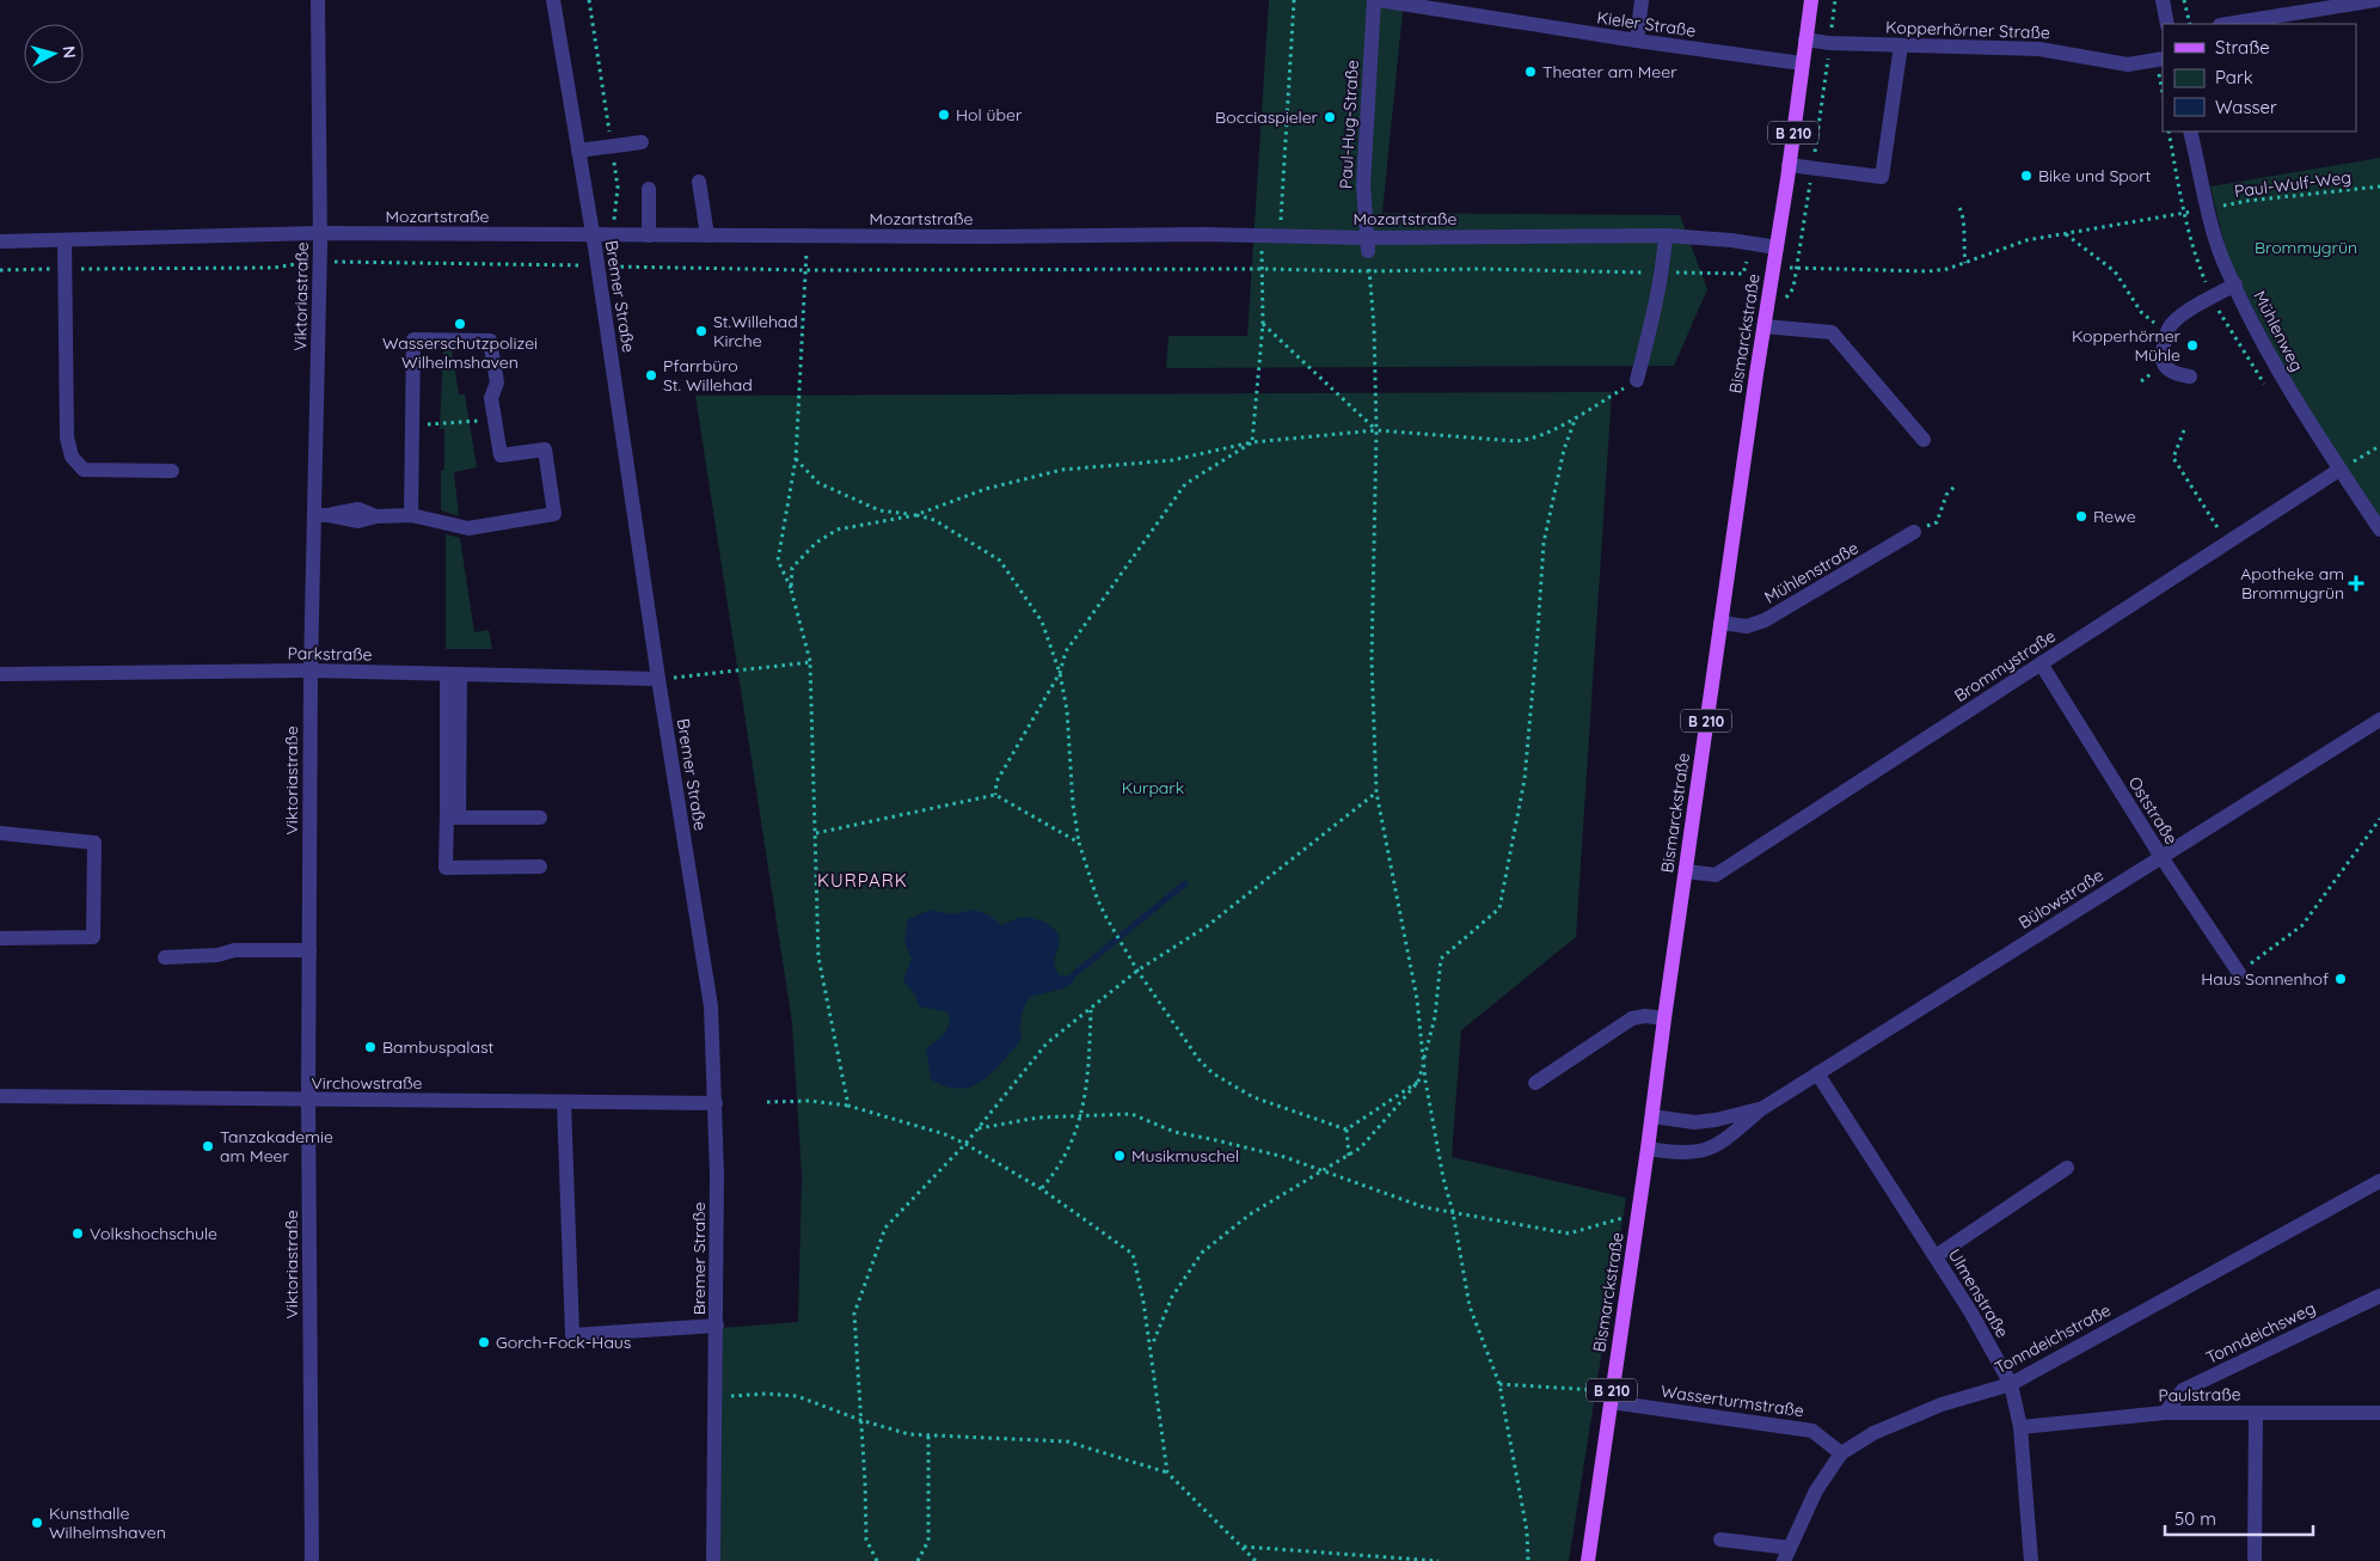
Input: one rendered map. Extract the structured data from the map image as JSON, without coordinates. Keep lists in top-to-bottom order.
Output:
{
  "streets": {
    "main road": ["B 210", "Bismarckstraße"],
    "street": [
      "Kieler Straße",
      "Kopperhörner Straße",
      "Paul-Hug-Straße",
      "Mozartstraße",
      "Viktoriastraße",
      "Bremer Straße",
      "Mühlenweg",
      "Mühlenstraße",
      "Parkstraße",
      "Brommystraße",
      "Oststraße",
      "Bülowstraße",
      "Virchowstraße",
      "Ulmenstraße",
      "Tonndeichsweg",
      "Tonndeichstraße",
      "Paulstraße",
      "Wasserturmstraße"
    ],
    "path": ["Paul-Wulf-Weg"]
  },
  "crossings": [
    ["Kieler Straße", "Bismarckstraße"],
    ["Kopperhörner Straße", "Bismarckstraße"],
    ["Paul-Hug-Straße", "Mozartstraße"],
    ["Paul-Wulf-Weg", "Mühlenweg"],
    ["Paul-Wulf-Weg", "Bismarckstraße"],
    ["Mozartstraße", "Viktoriastraße"],
    ["Mozartstraße", "Bremer Straße"],
    ["Mozartstraße", "Bismarckstraße"],
    ["Viktoriastraße", "Parkstraße"],
    ["Viktoriastraße", "Virchowstraße"],
    ["Bremer Straße", "Parkstraße"],
    ["Bremer Straße", "Virchowstraße"],
    ["Mühlenweg", "Brommystraße"],
    ["Bismarckstraße", "Mühlenstraße"],
    ["Bismarckstraße", "Brommystraße"],
    ["Bismarckstraße", "Bülowstraße"],
    ["Bismarckstraße", "Wasserturmstraße"],
    ["Brommystraße", "Oststraße"],
    ["Oststraße", "Bülowstraße"],
    ["Bülowstraße", "Ulmenstraße"],
    ["Ulmenstraße", "Tonndeichstraße"],
    ["Ulmenstraße", "Paulstraße"],
    ["Tonndeichsweg", "Paulstraße"],
    ["Tonndeichstraße", "Wasserturmstraße"]
  ],
  "districts": ["KURPARK"],
  "parks": ["Brommygrün", "Kurpark"],
  "places": {
    "other": [
      "Theater am Meer",
      "Hol über",
      "Bocciaspieler",
      "Bike und Sport",
      "Wasserschutzpolizei Wilhelmshaven",
      "St.Willehad Kirche",
      "Kopperhörner Mühle",
      "Pfarrbüro St. Willehad",
      "Rewe",
      "Haus Sonnenhof",
      "Bambuspalast",
      "Tanzakademie am Meer",
      "Musikmuschel",
      "Volkshochschule",
      "Gorch-Fock-Haus",
      "Kunsthalle Wilhelmshaven"
    ],
    "health": ["Apotheke am Brommygrün"]
  },
  "legend": ["Straße", "Park", "Wasser"],
  "scale_bar": "50 m",
  "north": "right"
}
